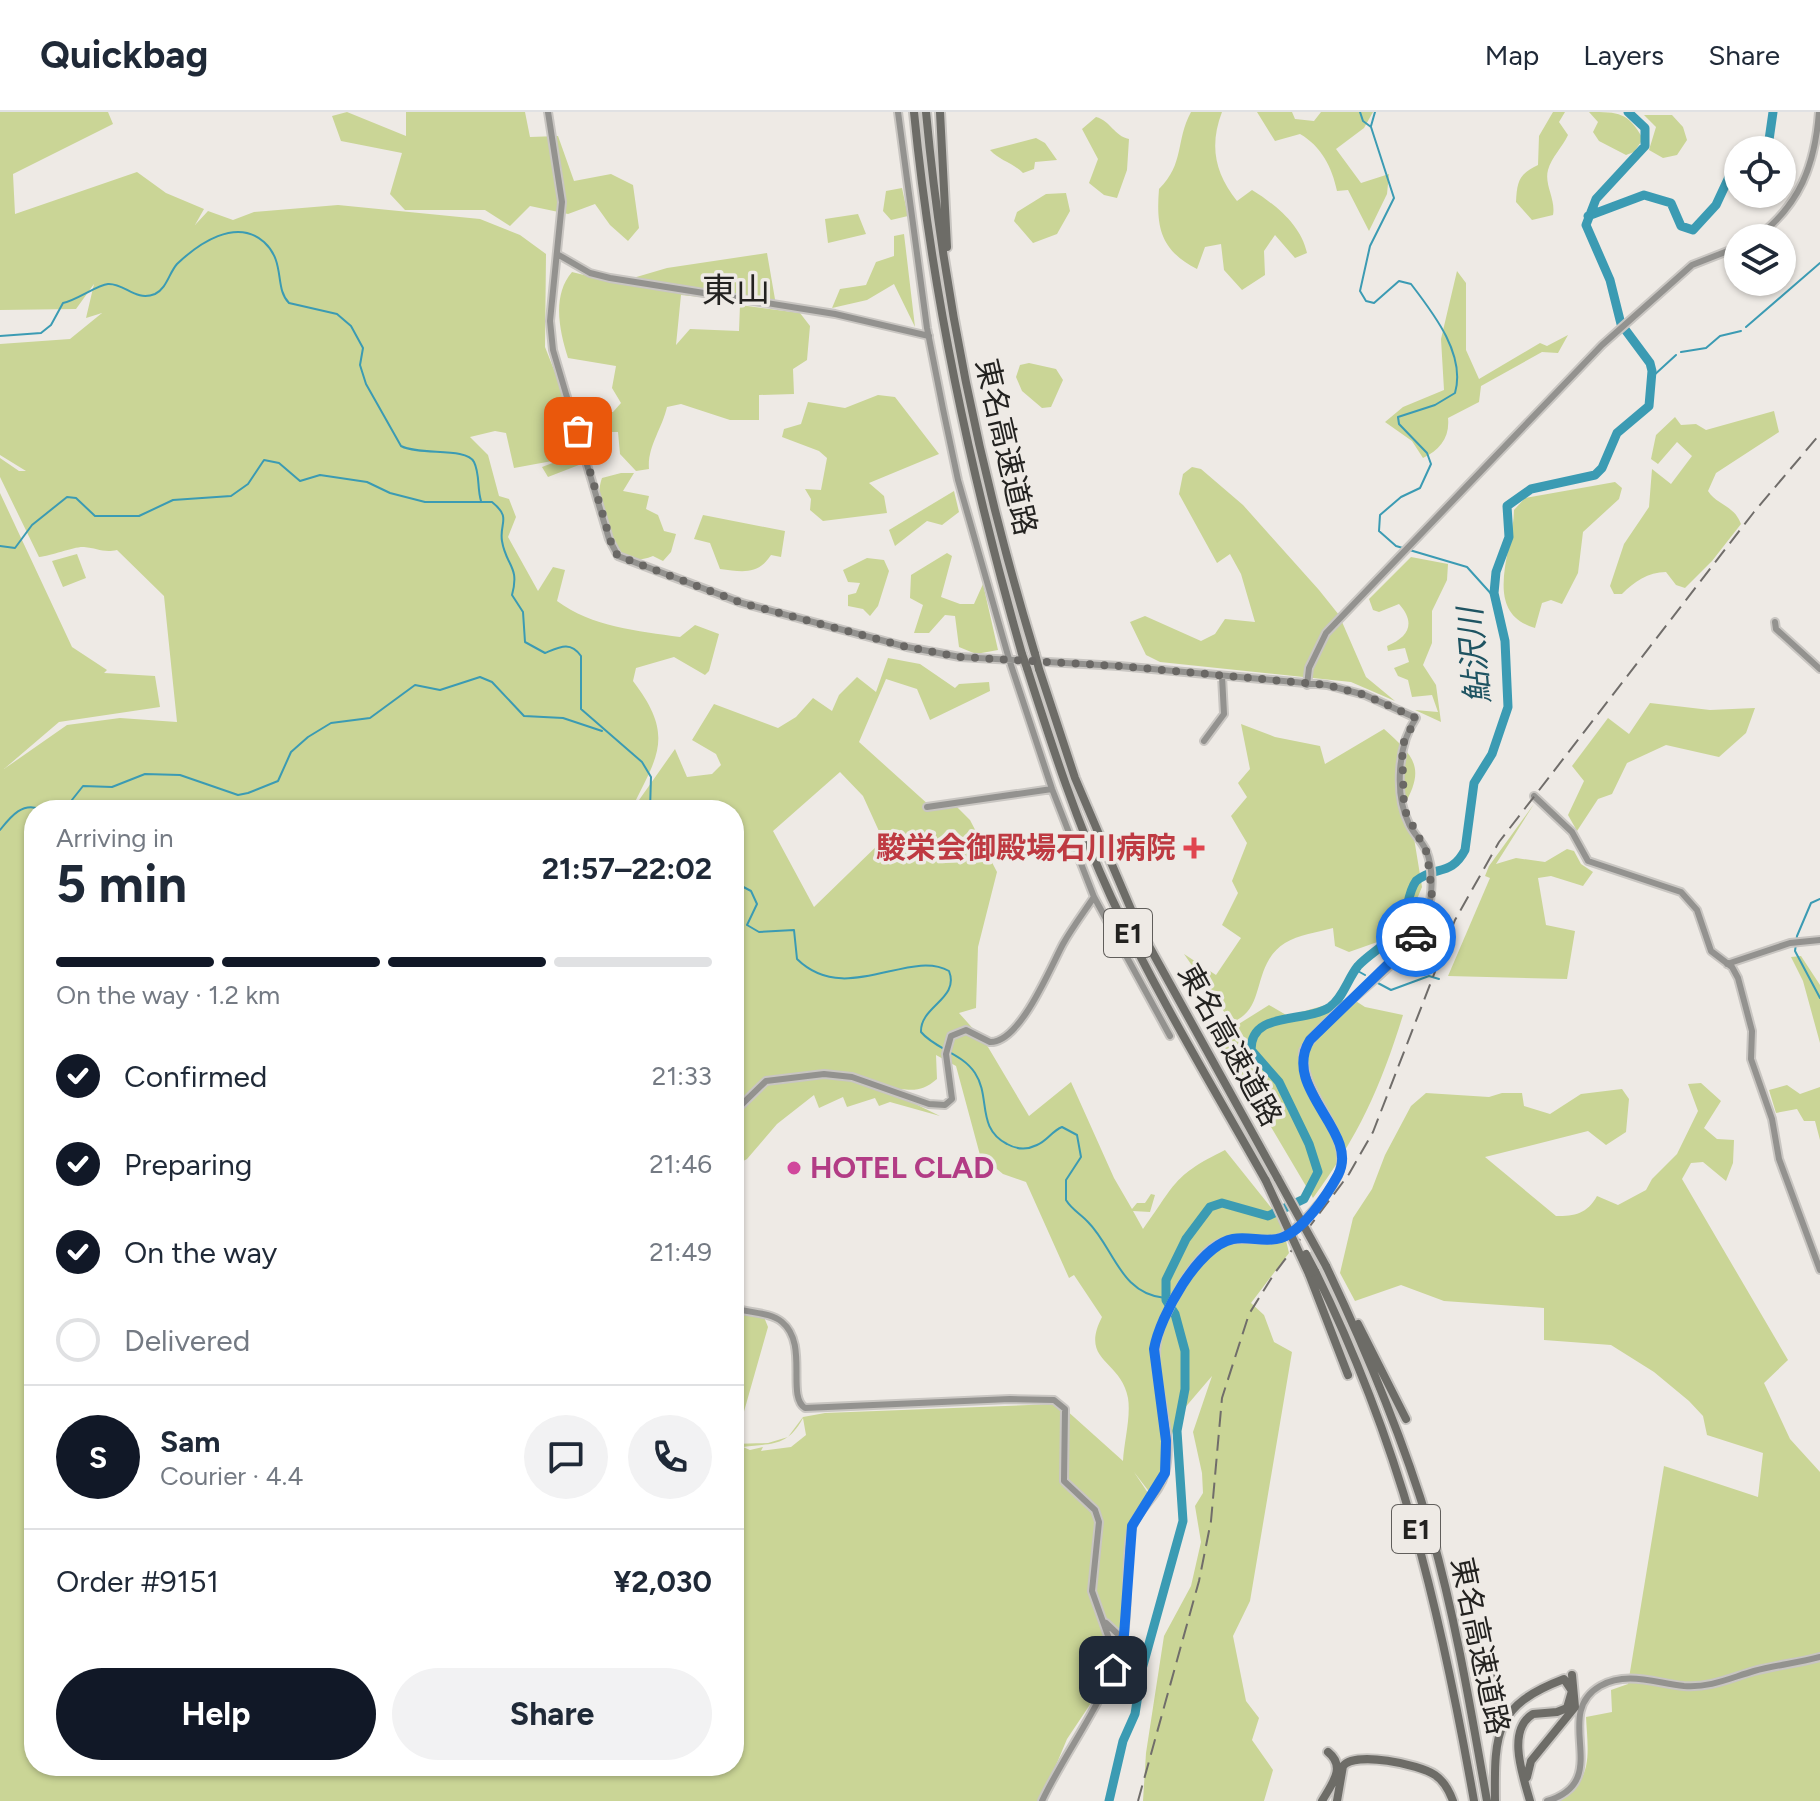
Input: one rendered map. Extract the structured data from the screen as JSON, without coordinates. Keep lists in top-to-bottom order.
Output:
{
  "streets": {
    "highway": ["東名高速道路", "E1"]
  },
  "districts": ["東山"],
  "water": ["鮎沢川"],
  "places": {
    "health": ["駿栄会御殿場石川病院"],
    "other": ["HOTEL CLAD"]
  },
  "page": {
    "header": "Quickbag",
    "nav": ["Map", "Layers", "Share"],
    "heading": ["5 min", "Arriving in", "21:57–22:02"],
    "panel": [
      "Sam",
      "Courier · 4.4",
      "Order #9151",
      "¥2,030"
    ],
    "bar": "On the way · 1.2 km",
    "list": [
      ["Confirmed", "21:33"],
      ["Preparing", "21:46"],
      ["On the way", "21:49"],
      "Delivered"
    ],
    "round": "S",
    "buttons": ["Help", "Share"]
  }
}
